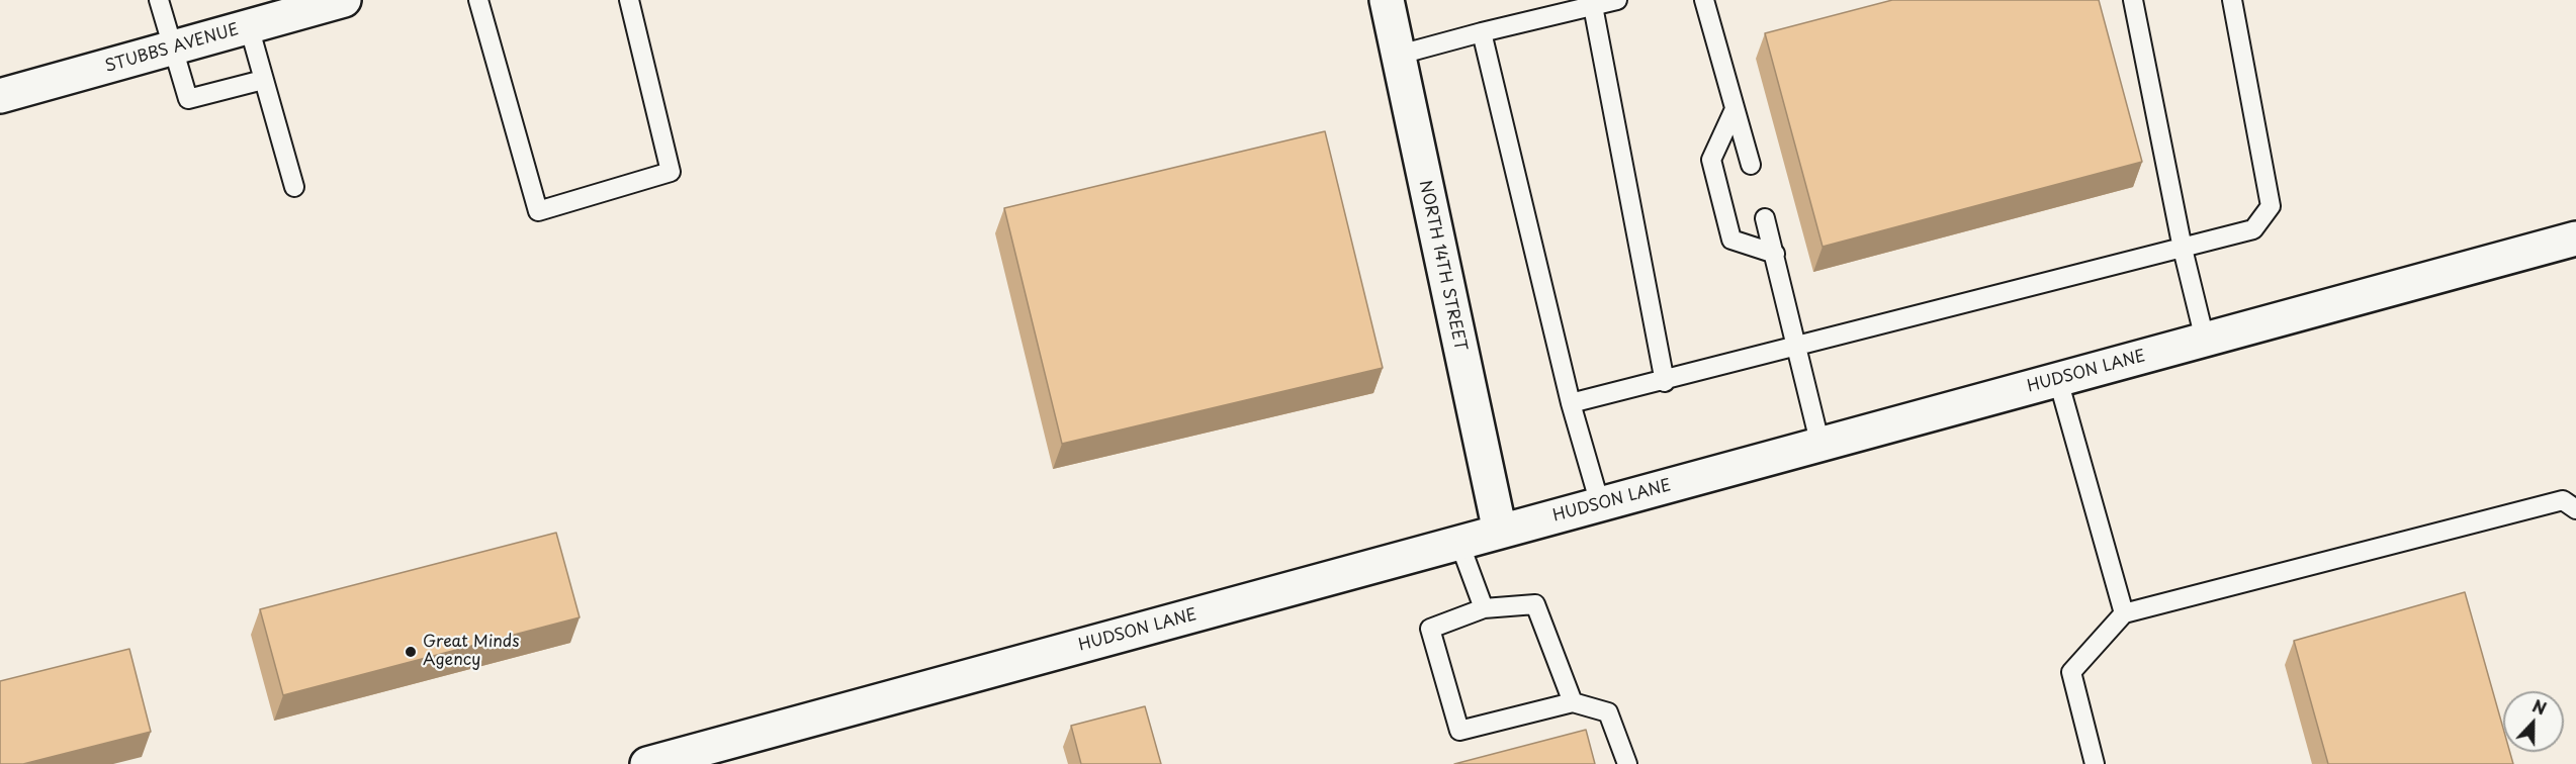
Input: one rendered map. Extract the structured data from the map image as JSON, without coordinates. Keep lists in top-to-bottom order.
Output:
{
  "streets": {
    "street": ["STUBBS AVENUE", "NORTH 14TH STREET", "HUDSON LANE"]
  },
  "crossings": [
    ["NORTH 14TH STREET", "HUDSON LANE"]
  ],
  "places": ["Great Minds Agency"],
  "north": "top"
}
